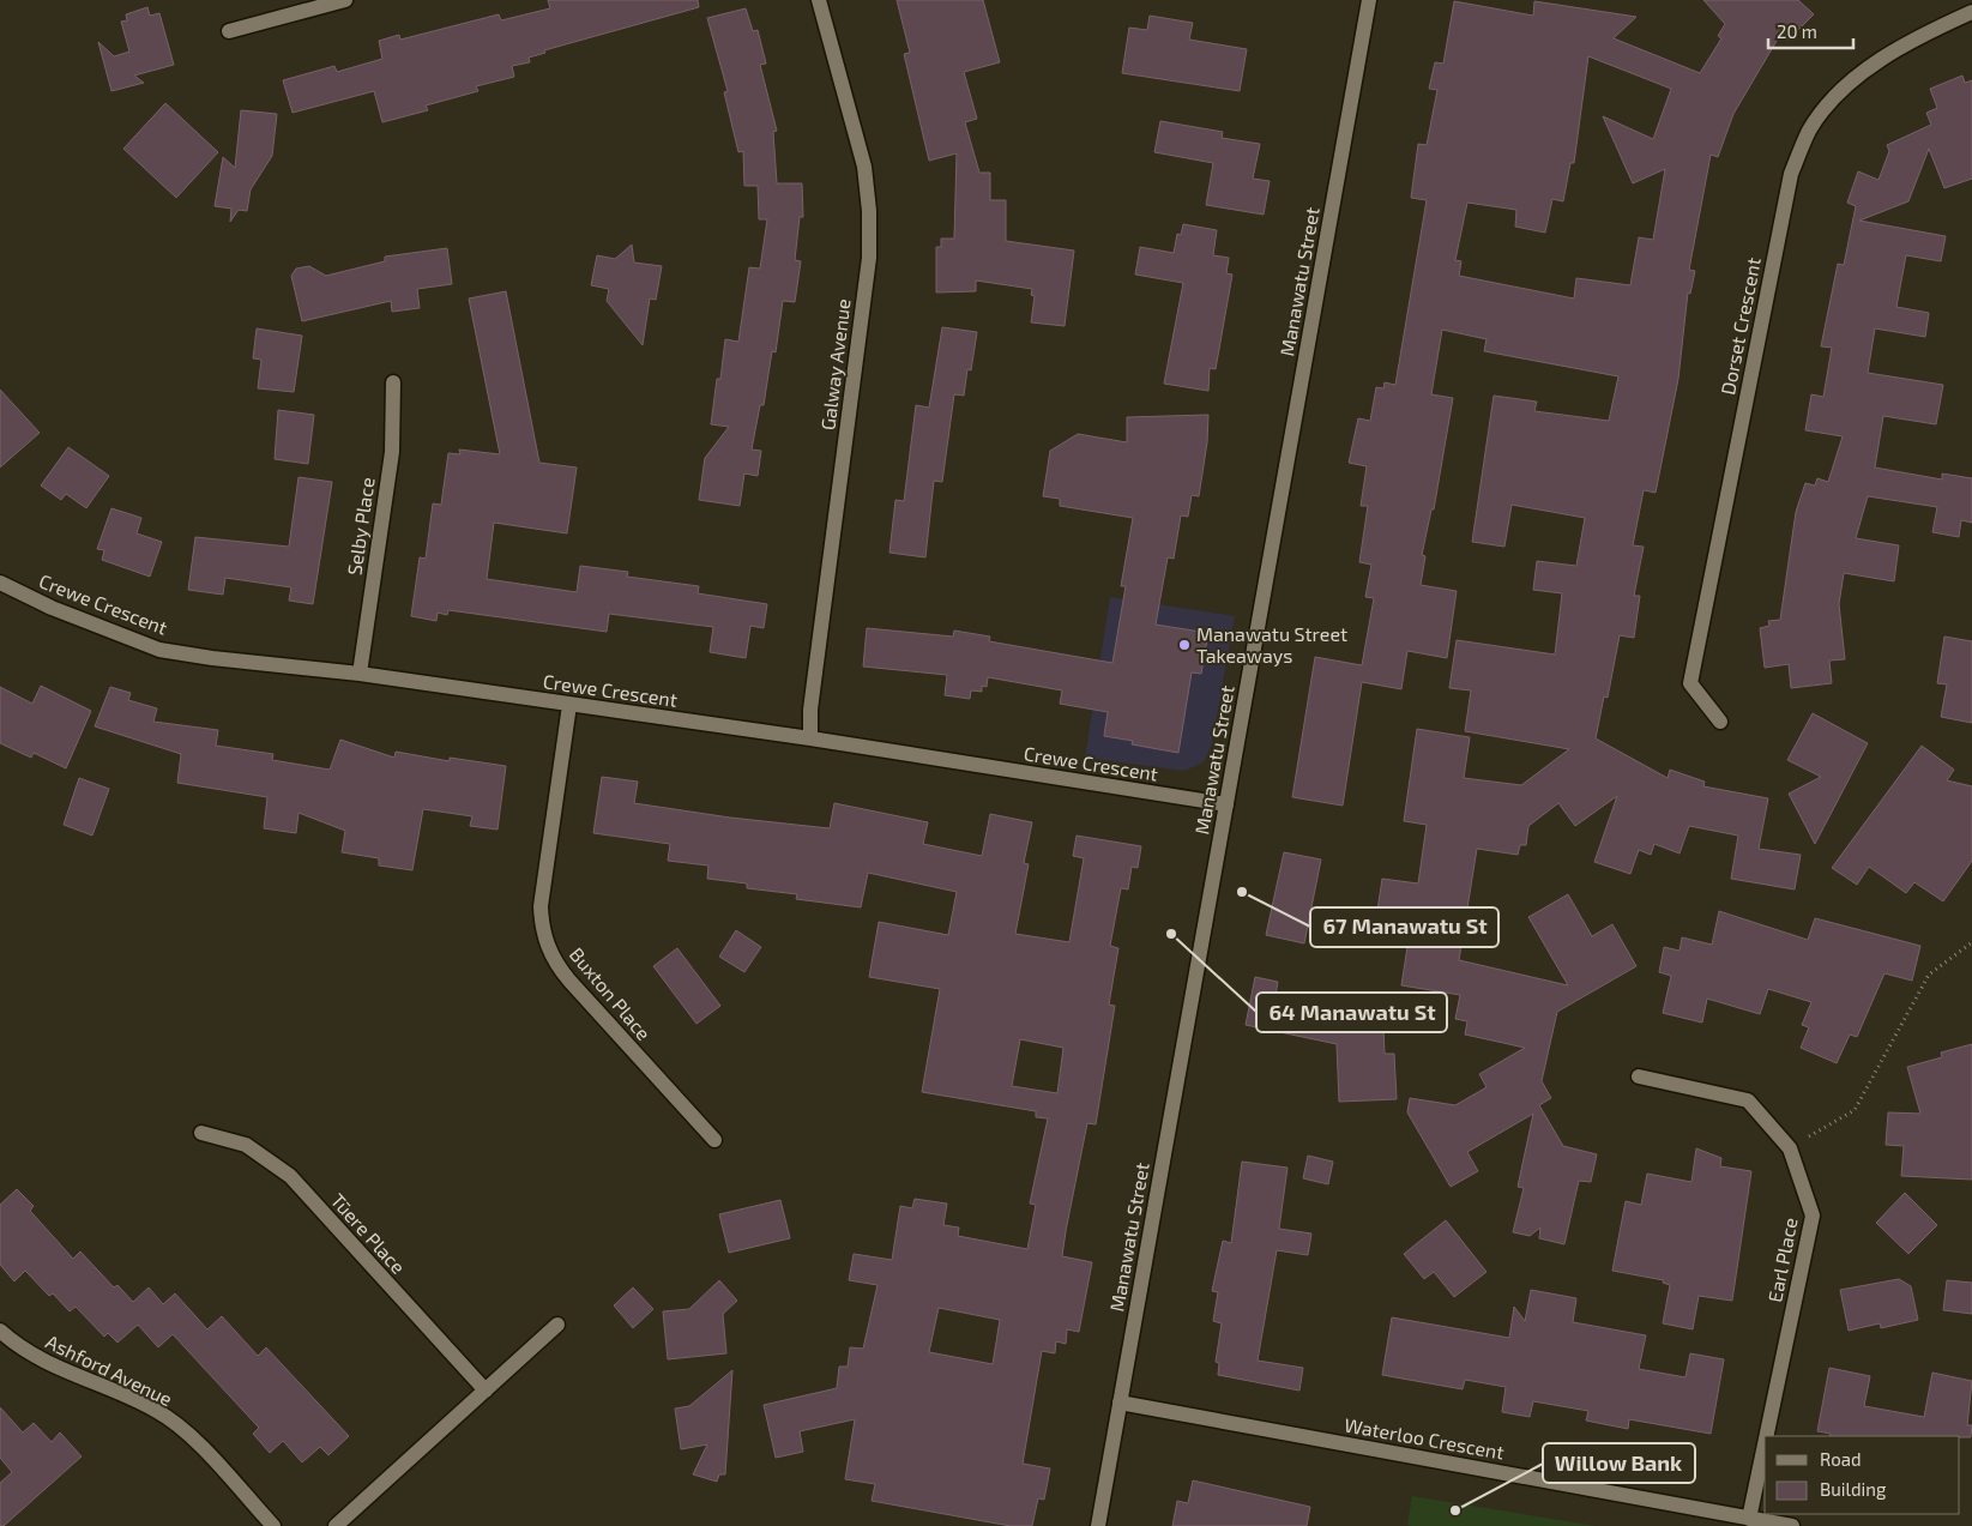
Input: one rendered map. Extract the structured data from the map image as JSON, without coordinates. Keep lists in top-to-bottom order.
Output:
{
  "streets": {
    "street": [
      "Manawatu Street",
      "Dorset Crescent",
      "Galway Avenue",
      "Selby Place",
      "Crewe Crescent",
      "Buxton Place",
      "Tūere Place",
      "Earl Place",
      "Ashford Avenue",
      "Waterloo Crescent"
    ]
  },
  "crossings": [
    ["Manawatu Street", "Crewe Crescent"],
    ["Manawatu Street", "Waterloo Crescent"],
    ["Galway Avenue", "Crewe Crescent"],
    ["Selby Place", "Crewe Crescent"],
    ["Crewe Crescent", "Buxton Place"],
    ["Earl Place", "Waterloo Crescent"]
  ],
  "places": [
    "Manawatu Street Takeaways",
    "67 Manawatu St",
    "64 Manawatu St",
    "Willow Bank"
  ],
  "legend": ["Road", "Building"],
  "scale_bar": "20 m"
}
